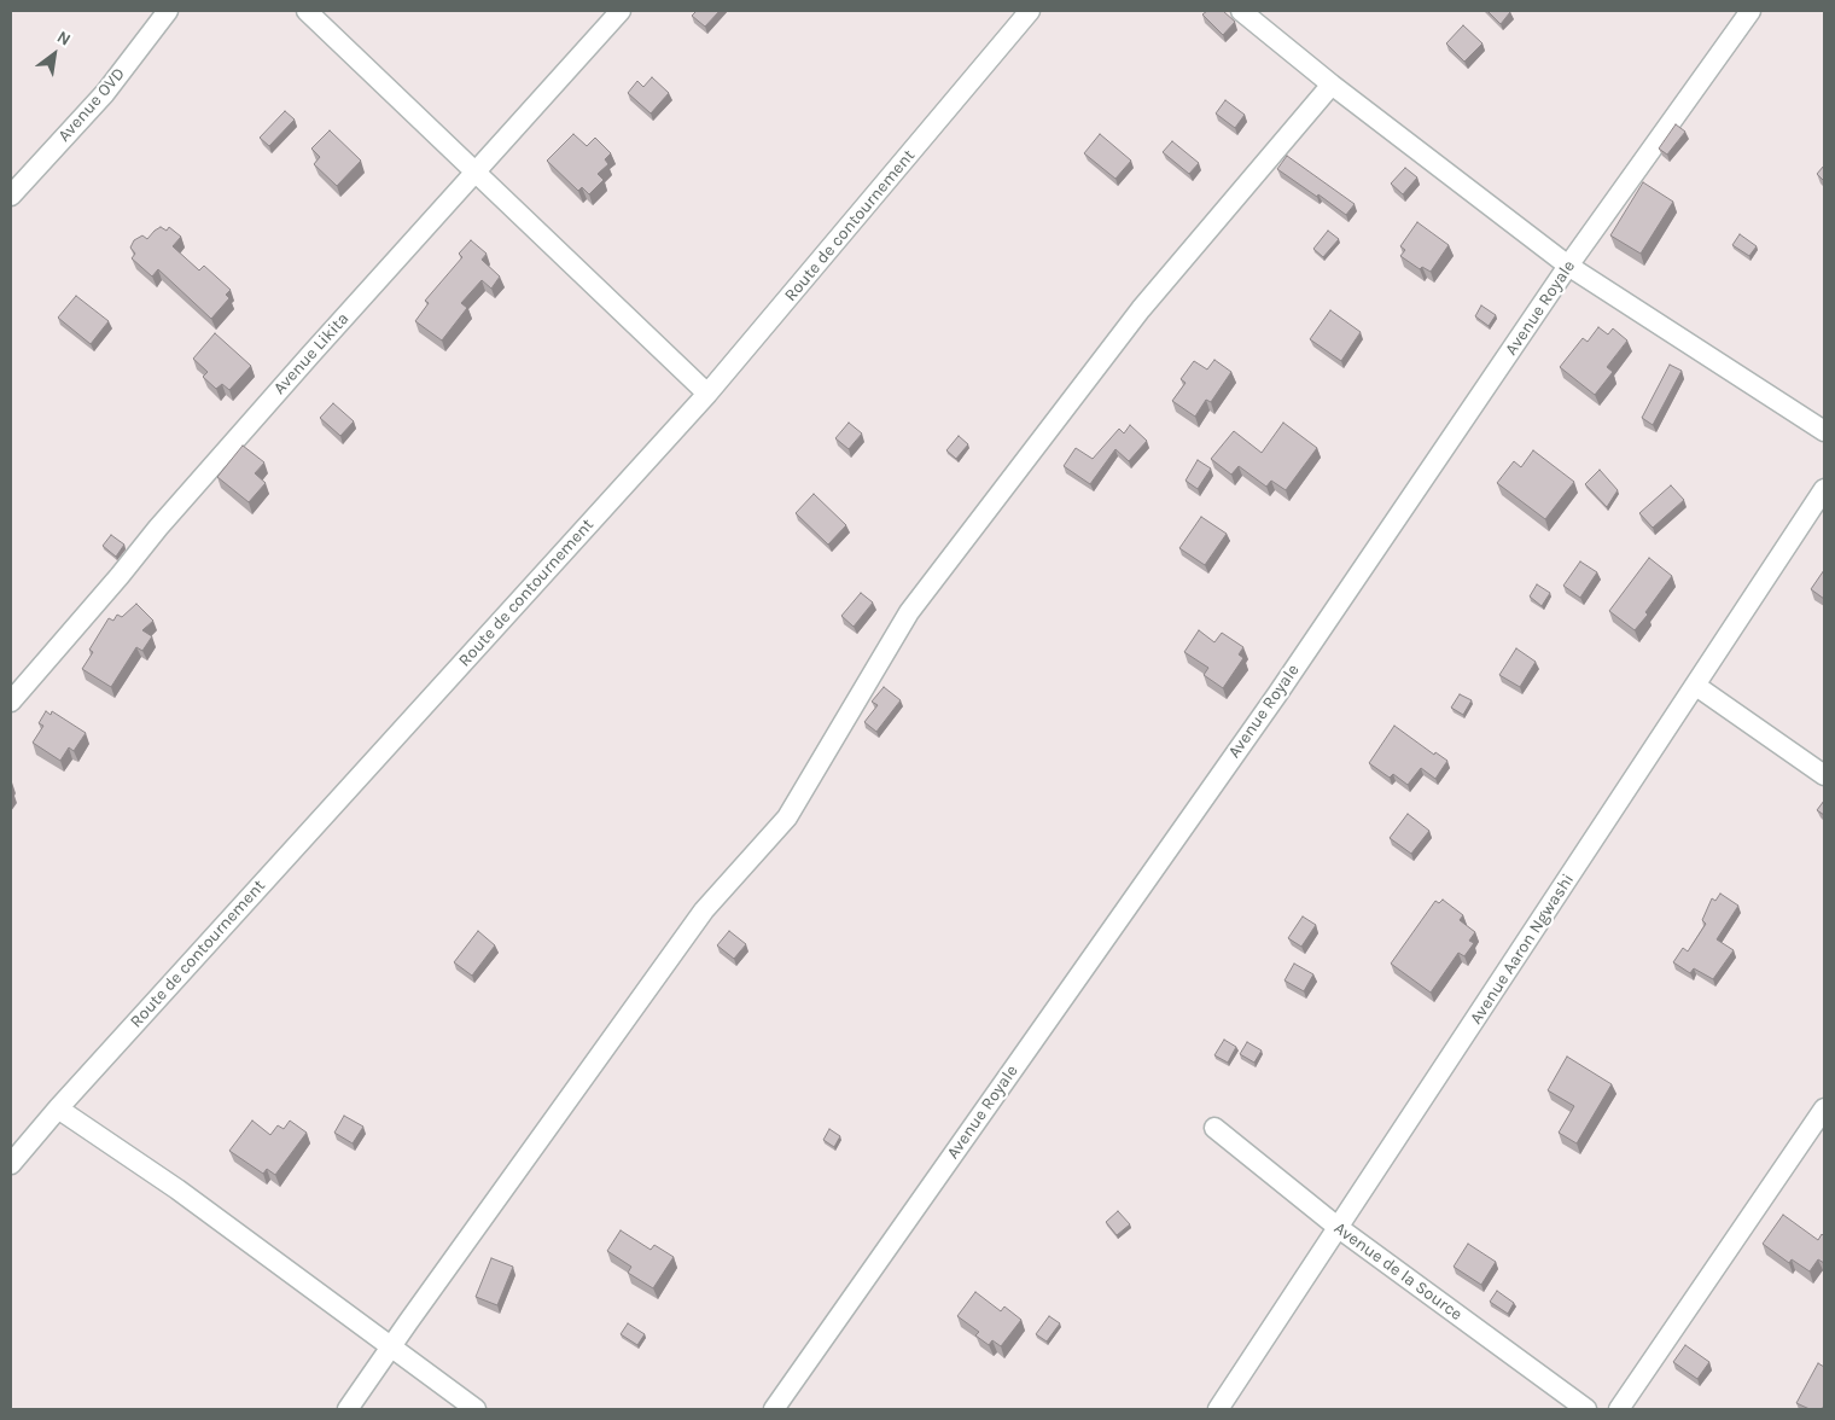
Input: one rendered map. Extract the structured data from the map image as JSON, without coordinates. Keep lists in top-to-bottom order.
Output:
{
  "streets": {
    "street": [
      "Avenue OVD",
      "Route de contournement",
      "Avenue Royale",
      "Avenue Likita",
      "Avenue Aaron Ngwashi",
      "Avenue de la Source"
    ]
  },
  "crossings": [
    ["Avenue Aaron Ngwashi", "Avenue de la Source"]
  ],
  "north": "top right"
}
